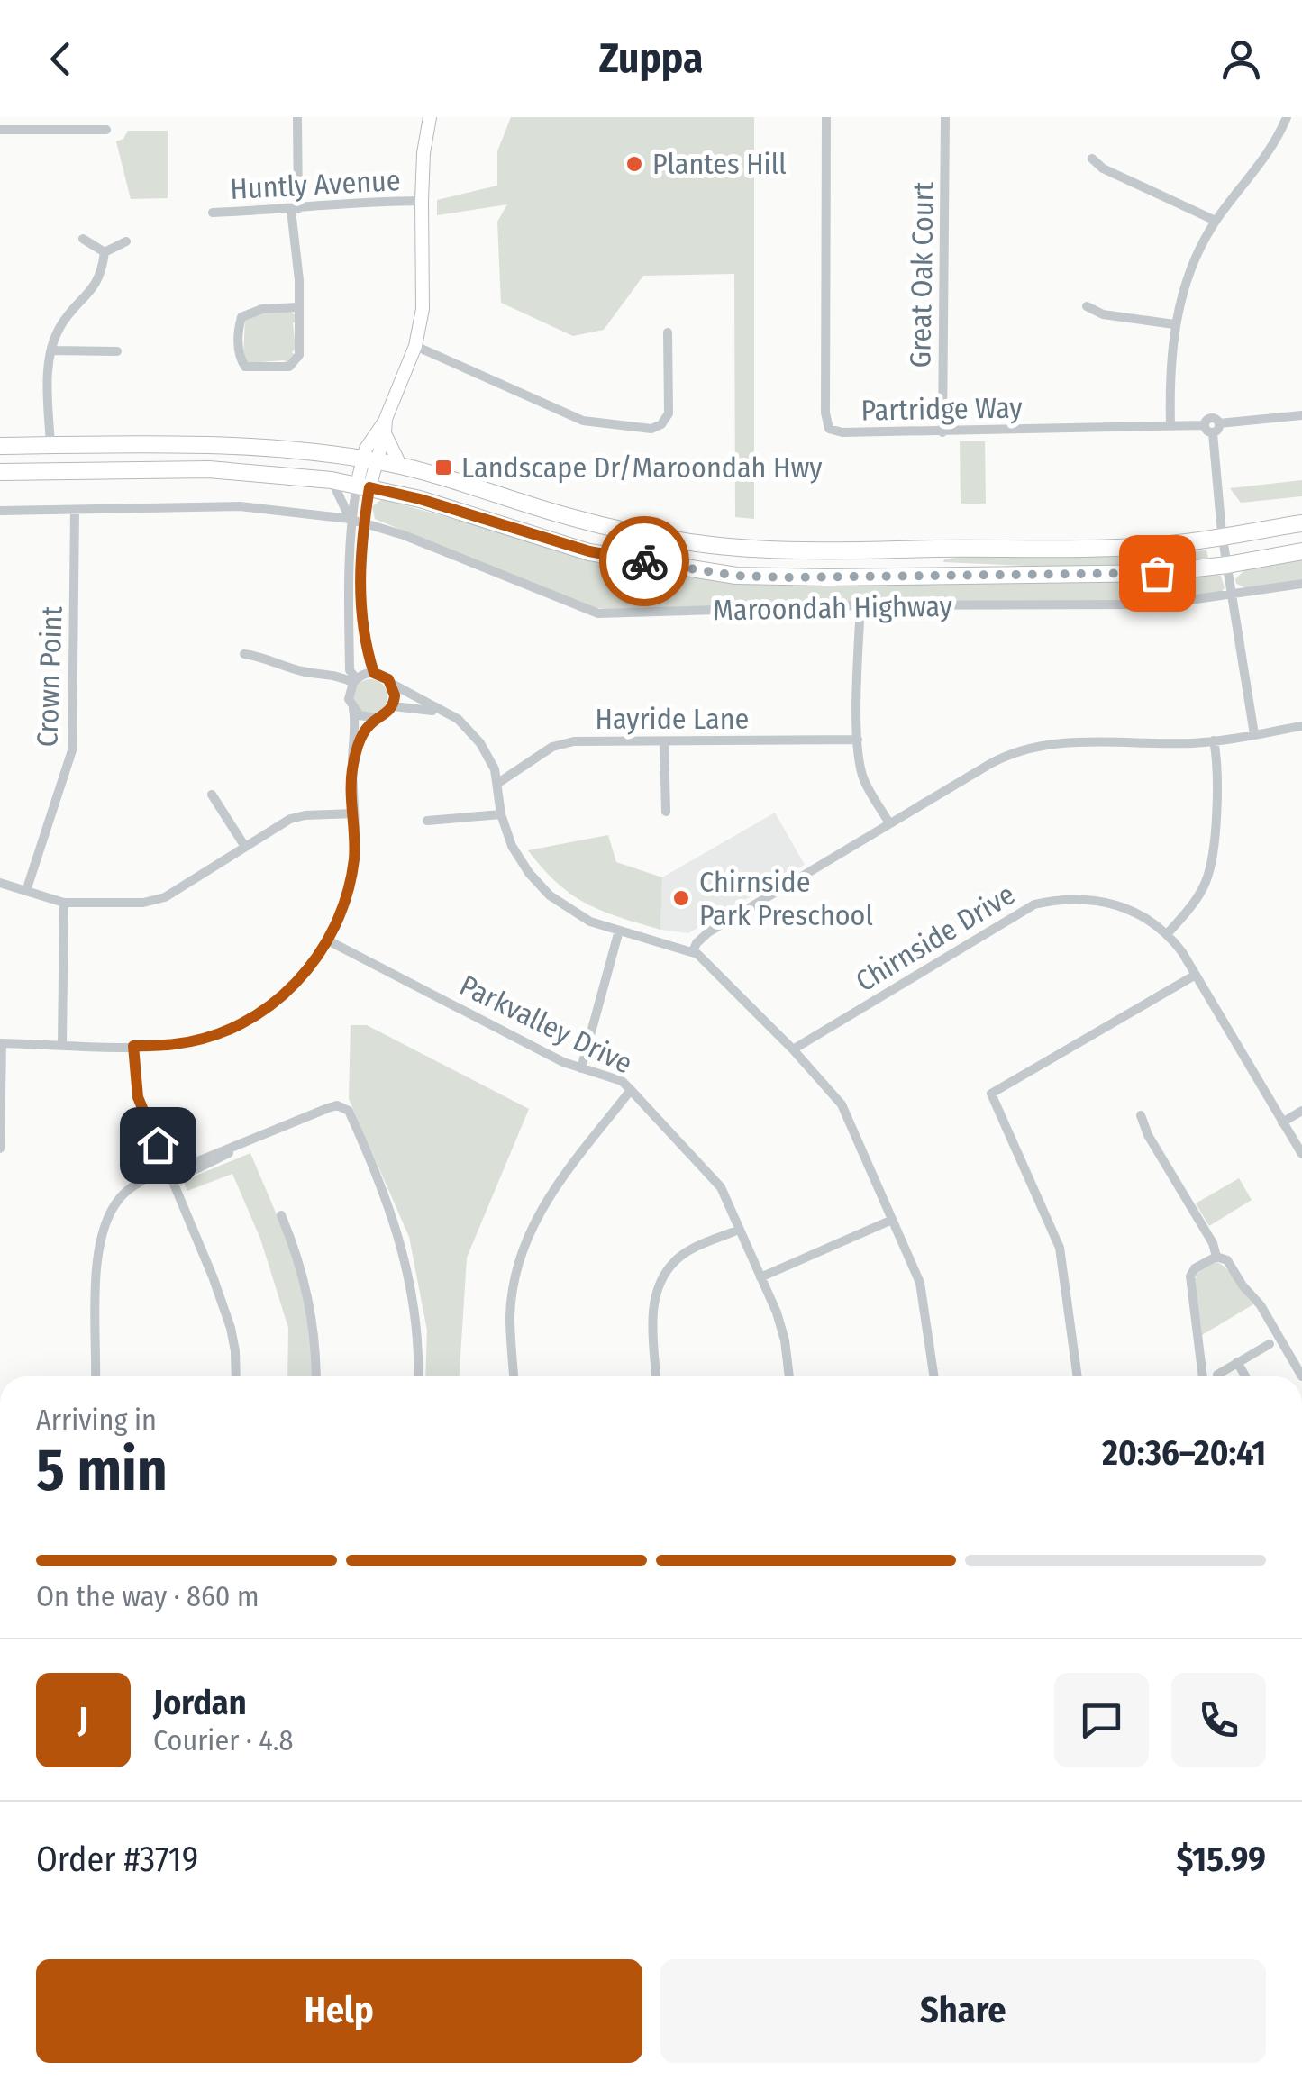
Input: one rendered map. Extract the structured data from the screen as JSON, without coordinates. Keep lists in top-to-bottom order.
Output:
{
  "streets": {
    "highway": ["Maroondah Highway"],
    "street": [
      "Huntly Avenue",
      "Great Oak Court",
      "Partridge Way",
      "Crown Point",
      "Hayride Lane",
      "Chirnside Drive",
      "Parkvalley Drive"
    ]
  },
  "crossings": [
    ["Great Oak Court", "Partridge Way"],
    ["Maroondah Highway", "Crown Point"]
  ],
  "places": {
    "other": ["Plantes Hill", "Chirnside Park Preschool"],
    "transit": ["Landscape Dr/Maroondah Hwy"]
  },
  "page": {
    "header": "Zuppa",
    "heading": ["5 min", "Arriving in", "20:36–20:41"],
    "panel": [
      "Jordan",
      "Courier · 4.8",
      "Order #3719",
      "$15.99"
    ],
    "bar": "On the way · 860 m",
    "round": "J",
    "buttons": ["Help", "Share"]
  }
}
